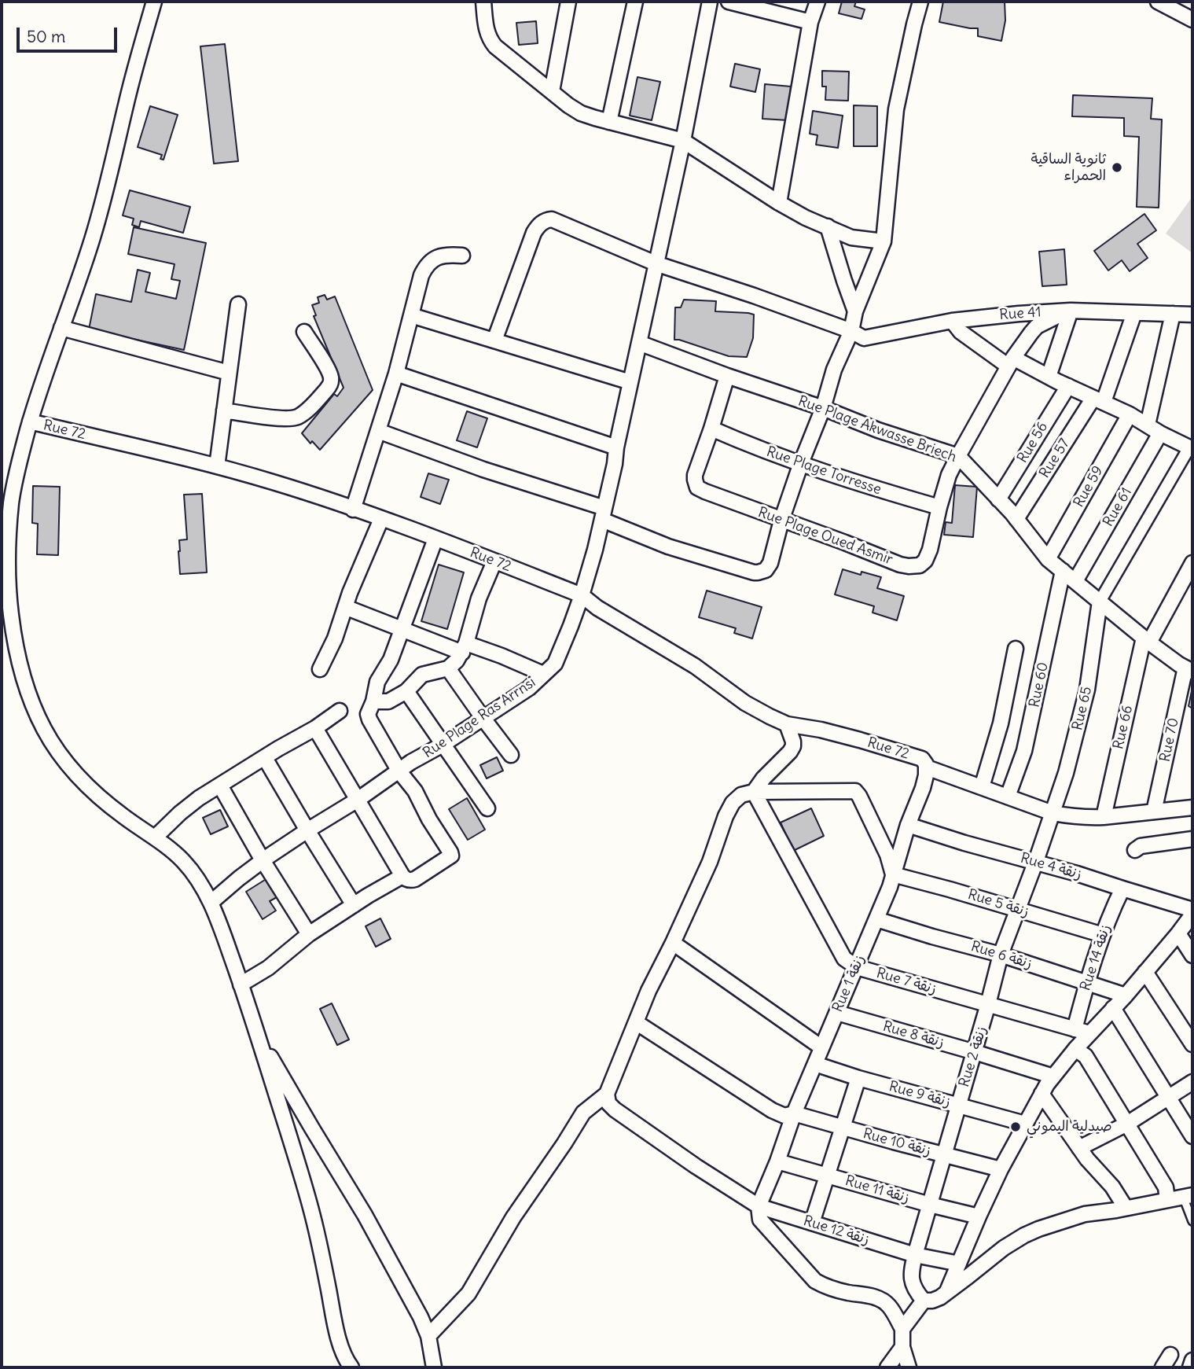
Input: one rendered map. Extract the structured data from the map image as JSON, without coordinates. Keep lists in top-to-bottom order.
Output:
{
  "streets": {
    "street": [
      "Rue 41",
      "Rue Plage Akwasse Briech",
      "Rue 72",
      "Rue 56",
      "Rue 57",
      "Rue Plage Torresse",
      "Rue 59",
      "Rue 61",
      "Rue Plage Oued Asmir",
      "Rue 60",
      "Rue 65",
      "Rue Plage Ras Arrnsi",
      "Rue 66",
      "Rue 70",
      "Rue 4 زنقة",
      "Rue 5 زنقة",
      "Rue 6 زنقة",
      "Rue 14 زنقة",
      "Rue 7 زنقة",
      "Rue 1 زنقة",
      "Rue 8 زنقة",
      "Rue 2 زنقة",
      "Rue 9 زنقة",
      "Rue 10 زنقة",
      "Rue 11 زنقة",
      "Rue 12 زنقة"
    ]
  },
  "crossings": [
    ["Rue 41", "Rue Plage Ras Arrnsi"],
    ["Rue Plage Akwasse Briech", "Rue 56"],
    ["Rue Plage Akwasse Briech", "Rue 57"],
    ["Rue Plage Akwasse Briech", "Rue 59"],
    ["Rue Plage Akwasse Briech", "Rue 61"],
    ["Rue Plage Akwasse Briech", "Rue 60"],
    ["Rue Plage Akwasse Briech", "Rue 65"],
    ["Rue Plage Akwasse Briech", "Rue Plage Ras Arrnsi"],
    ["Rue Plage Akwasse Briech", "Rue 66"],
    ["Rue Plage Akwasse Briech", "Rue 70"],
    ["Rue 72", "Rue 60"],
    ["Rue 72", "Rue 65"],
    ["Rue 72", "Rue Plage Ras Arrnsi"],
    ["Rue 72", "Rue 66"],
    ["Rue 72", "Rue 70"],
    ["Rue 72", "Rue 1 زنقة"],
    ["Rue 72", "Rue 2 زنقة"],
    ["Rue Plage Torresse", "Rue Plage Oued Asmir"],
    ["Rue 65", "Rue 2 زنقة"],
    ["Rue 4 زنقة", "Rue 14 زنقة"],
    ["Rue 4 زنقة", "Rue 1 زنقة"],
    ["Rue 4 زنقة", "Rue 2 زنقة"],
    ["Rue 5 زنقة", "Rue 14 زنقة"],
    ["Rue 5 زنقة", "Rue 1 زنقة"],
    ["Rue 5 زنقة", "Rue 2 زنقة"],
    ["Rue 6 زنقة", "Rue 14 زنقة"],
    ["Rue 6 زنقة", "Rue 1 زنقة"],
    ["Rue 6 زنقة", "Rue 2 زنقة"],
    ["Rue 14 زنقة", "Rue 7 زنقة"],
    ["Rue 7 زنقة", "Rue 1 زنقة"],
    ["Rue 7 زنقة", "Rue 2 زنقة"],
    ["Rue 1 زنقة", "Rue 8 زنقة"],
    ["Rue 1 زنقة", "Rue 9 زنقة"],
    ["Rue 1 زنقة", "Rue 10 زنقة"],
    ["Rue 1 زنقة", "Rue 11 زنقة"],
    ["Rue 1 زنقة", "Rue 12 زنقة"],
    ["Rue 8 زنقة", "Rue 2 زنقة"],
    ["Rue 2 زنقة", "Rue 9 زنقة"],
    ["Rue 2 زنقة", "Rue 10 زنقة"],
    ["Rue 2 زنقة", "Rue 11 زنقة"],
    ["Rue 2 زنقة", "Rue 12 زنقة"]
  ],
  "places": ["ثانوية الساقية الحمراء", "صيدلية اليموني"],
  "scale_bar": "50 m"
}
